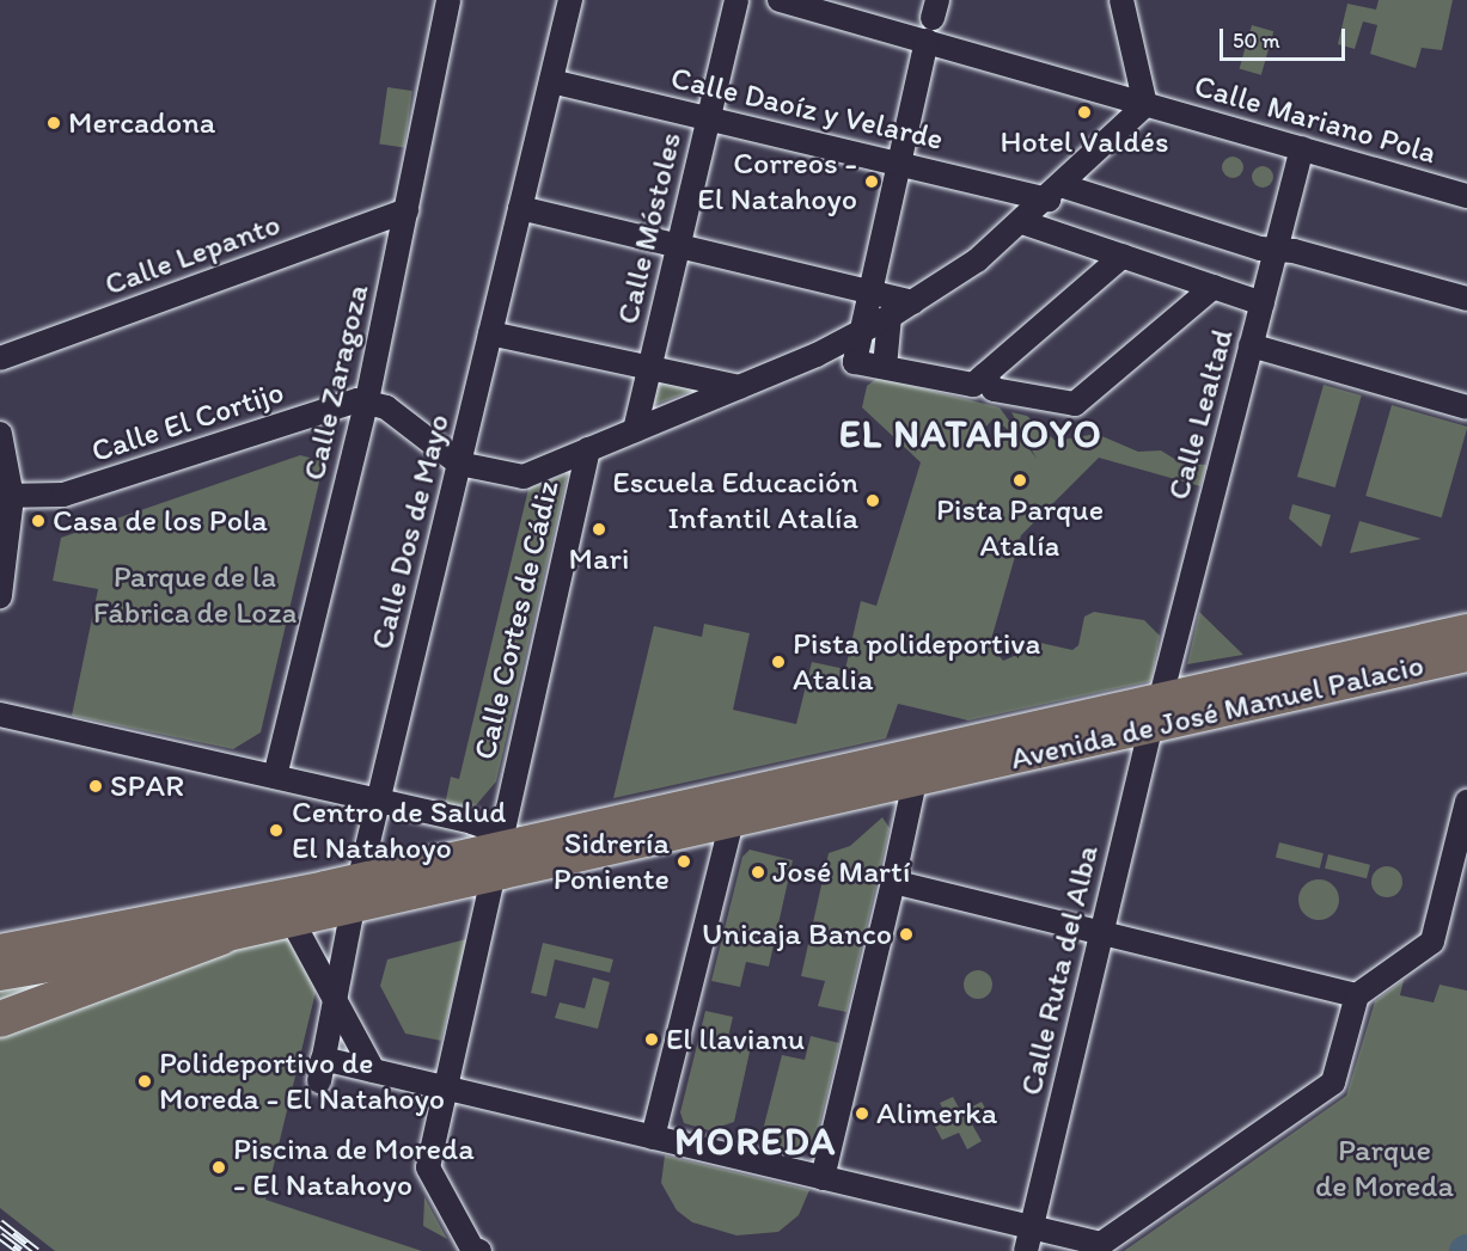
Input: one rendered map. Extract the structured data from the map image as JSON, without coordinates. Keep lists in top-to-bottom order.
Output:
{
  "streets": {
    "main road": ["Avenida de José Manuel Palacio"],
    "street": [
      "Calle Daoíz y Velarde",
      "Calle Mariano Pola",
      "Calle Móstoles",
      "Calle Lepanto",
      "Calle Zaragoza",
      "Calle Lealtad",
      "Calle El Cortijo",
      "Calle Dos de Mayo",
      "Calle Cortes de Cádiz",
      "Calle Ruta del Alba"
    ]
  },
  "crossings": [
    ["Calle Daoíz y Velarde", "Calle Móstoles"],
    ["Calle Daoíz y Velarde", "Calle Lealtad"],
    ["Calle Daoíz y Velarde", "Calle Dos de Mayo"],
    ["Calle Mariano Pola", "Calle Lealtad"],
    ["Calle Lepanto", "Calle Zaragoza"],
    ["Calle Zaragoza", "Calle El Cortijo"],
    ["Calle Lealtad", "Avenida de José Manuel Palacio"],
    ["Calle Dos de Mayo", "Avenida de José Manuel Palacio"],
    ["Calle Cortes de Cádiz", "Avenida de José Manuel Palacio"],
    ["Avenida de José Manuel Palacio", "Calle Ruta del Alba"]
  ],
  "districts": ["EL NATAHOYO", "MOREDA"],
  "parks": ["Parque de la Fábrica de Loza", "Parque de Moreda"],
  "places": [
    "Hotel Valdés",
    "Mercadona",
    "Correos - El Natahoyo",
    "Pista Parque Atalía",
    "Escuela Educación Infantil Atalía",
    "Casa de los Pola",
    "Mari",
    "Pista polideportiva Atalia",
    "SPAR",
    "Centro de Salud El Natahoyo",
    "Sidrería Poniente",
    "José Martí",
    "Unicaja Banco",
    "El llavianu",
    "Polideportivo de Moreda - El Natahoyo",
    "Alimerka",
    "Piscina de Moreda - El Natahoyo"
  ],
  "scale_bar": "50 m"
}
